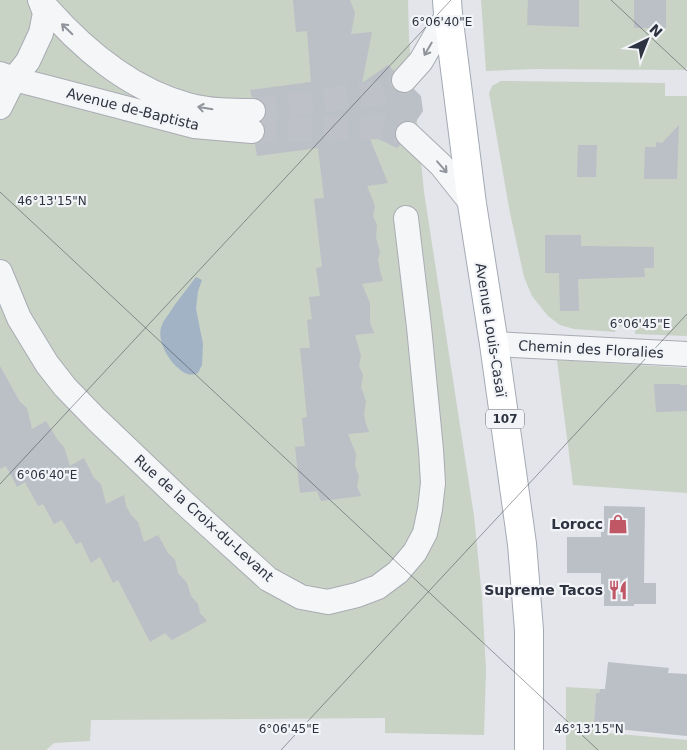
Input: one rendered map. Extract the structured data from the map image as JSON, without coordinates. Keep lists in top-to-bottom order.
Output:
{
  "streets": {
    "main road": ["Avenue Louis-Casaï", "107"],
    "street": ["Avenue de-Baptista", "Chemin des Floralies", "Rue de la Croix-du-Levant"]
  },
  "crossings": [
    ["Avenue Louis-Casaï", "Chemin des Floralies"]
  ],
  "places": {
    "shop": ["Lorocc"],
    "restaurant": ["Supreme Tacos"]
  },
  "north": "top right",
  "coordinates": ["6°06'40\"E", "46°13'15\"N", "6°06'45\"E"]
}
